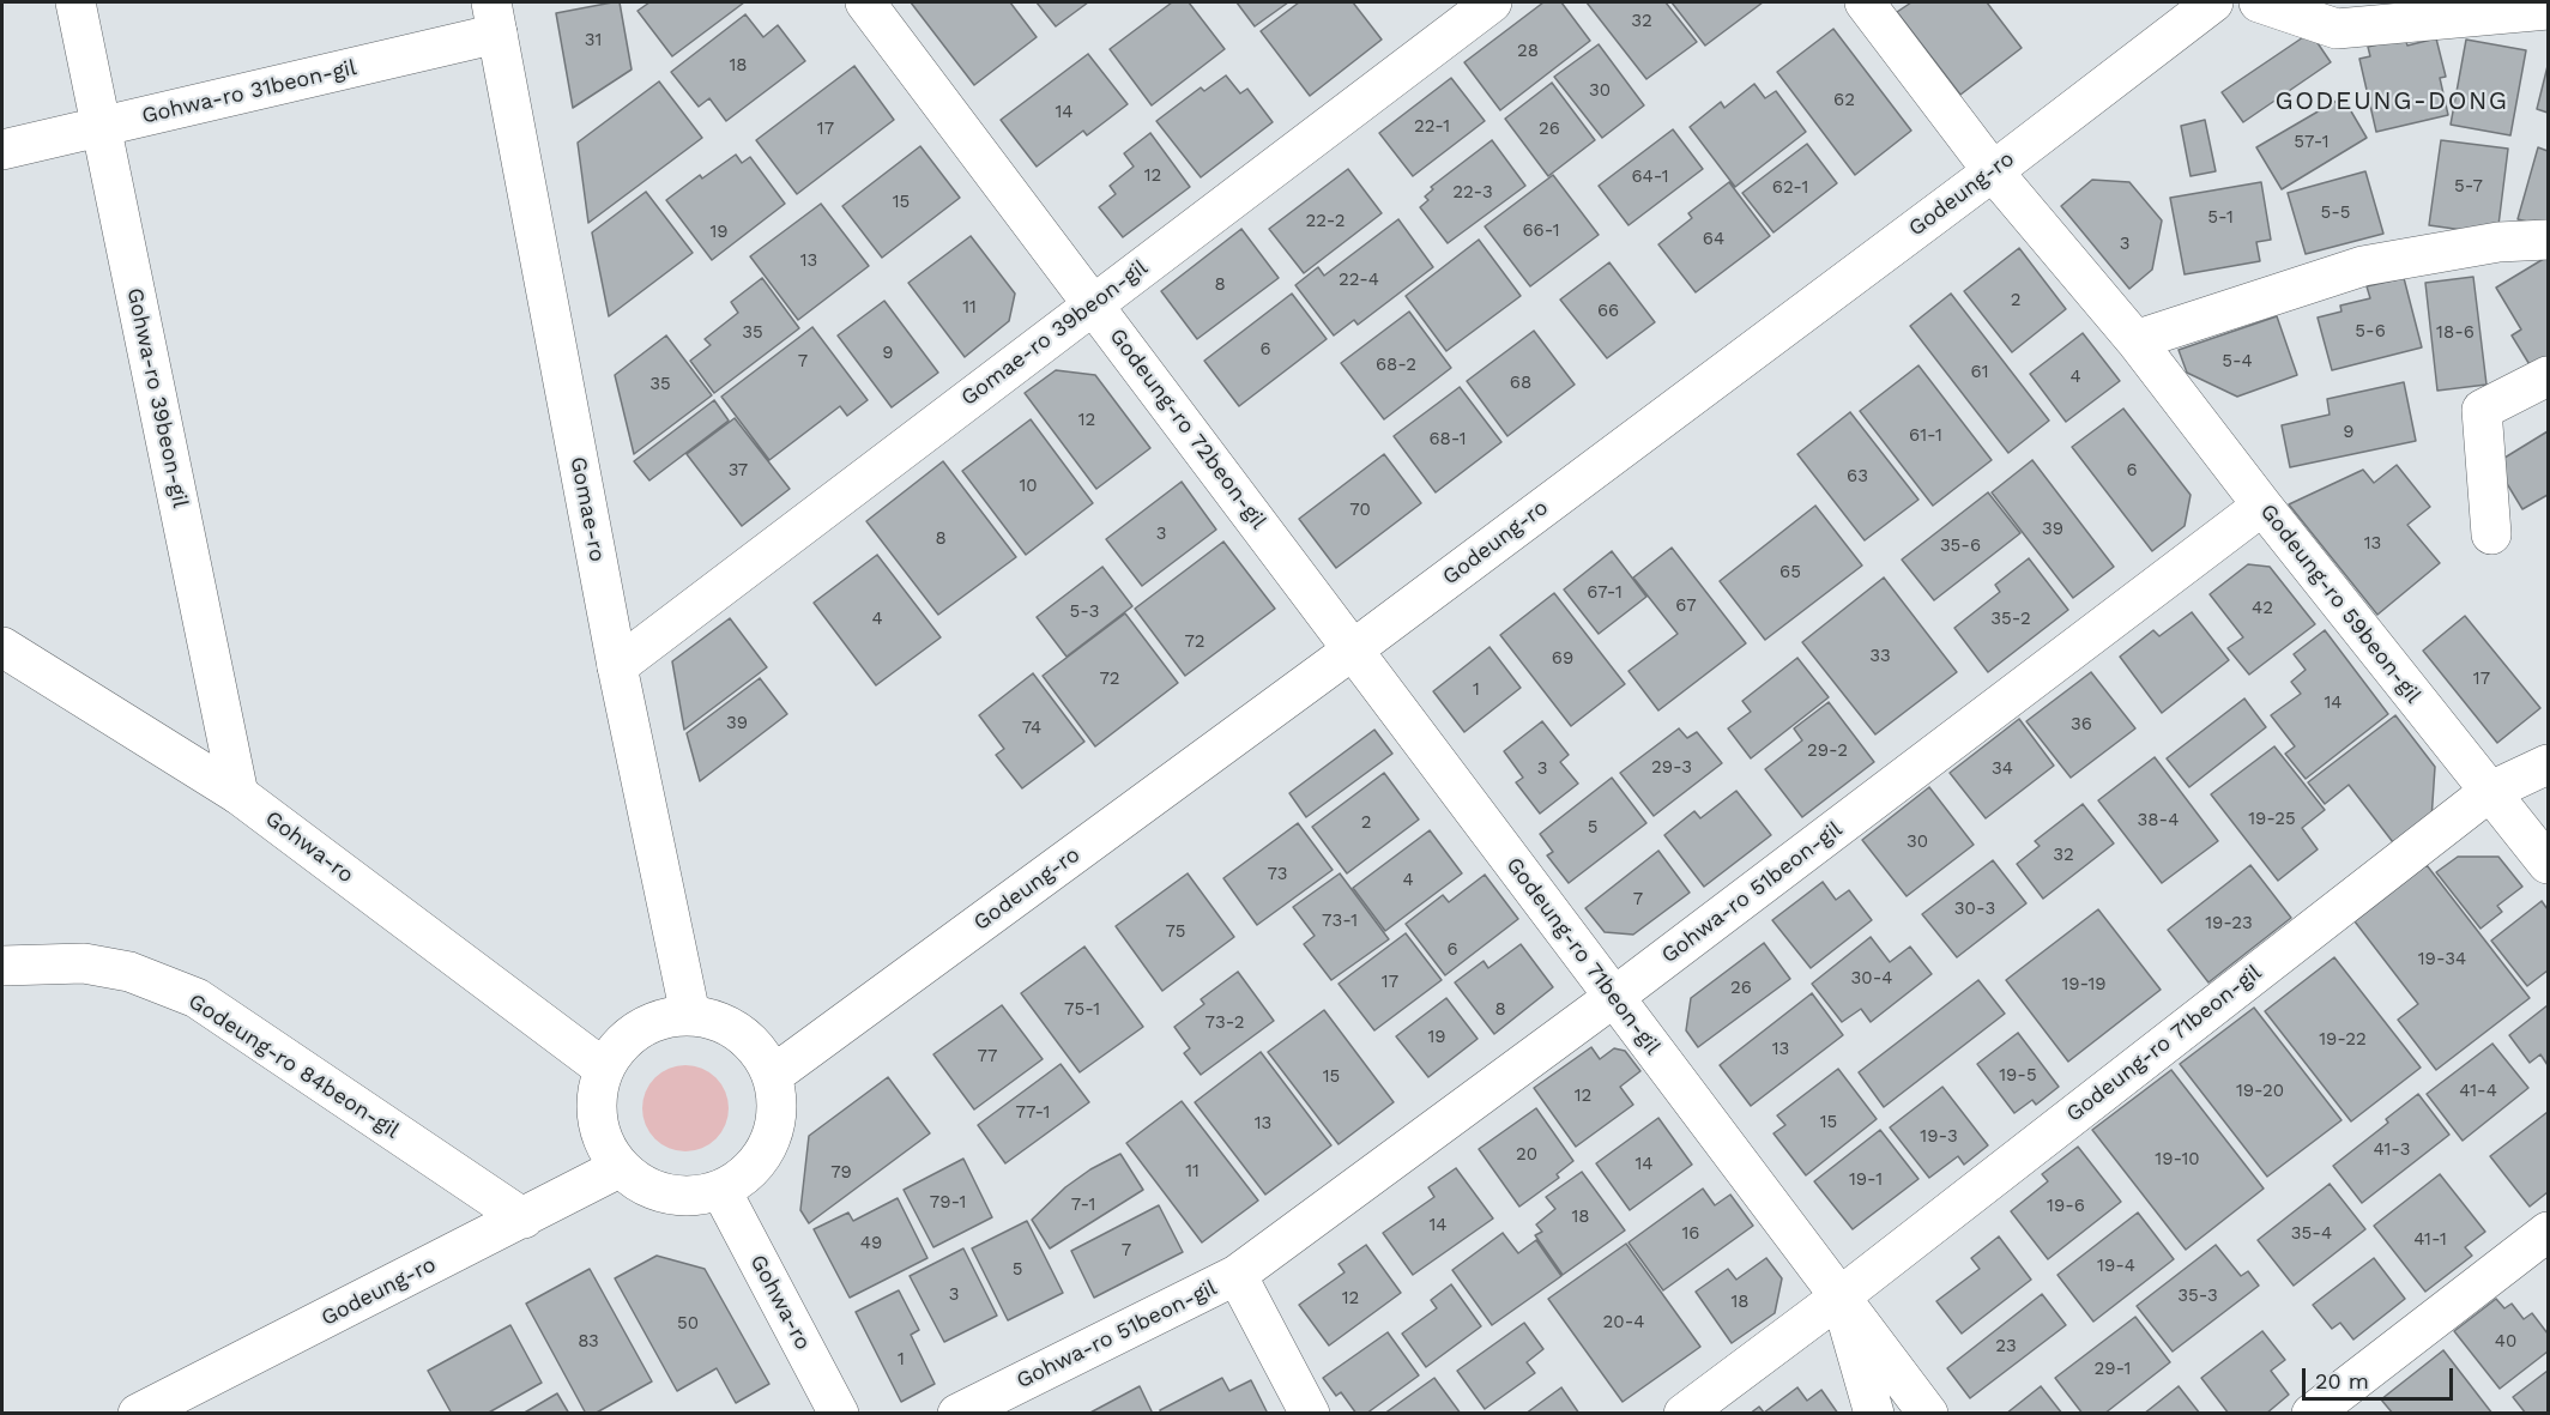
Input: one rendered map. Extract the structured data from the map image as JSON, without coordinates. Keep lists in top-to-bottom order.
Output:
{
  "streets": {
    "street": [
      "Gohwa-ro 31beon-gil",
      "Godeung-ro",
      "Gomae-ro 39beon-gil",
      "Gohwa-ro 39beon-gil",
      "Godeung-ro 72beon-gil",
      "Gomae-ro",
      "Godeung-ro 59beon-gil",
      "Gohwa-ro",
      "Gohwa-ro 51beon-gil",
      "Godeung-ro 71beon-gil",
      "Godeung-ro 84beon-gil"
    ]
  },
  "crossings": [
    ["Gohwa-ro 31beon-gil", "Gohwa-ro 39beon-gil"],
    ["Gohwa-ro 31beon-gil", "Gomae-ro"],
    ["Godeung-ro", "Godeung-ro 72beon-gil"],
    ["Godeung-ro", "Gomae-ro"],
    ["Godeung-ro", "Godeung-ro 59beon-gil"],
    ["Godeung-ro", "Gohwa-ro"],
    ["Godeung-ro", "Godeung-ro 71beon-gil"],
    ["Godeung-ro", "Godeung-ro 84beon-gil"],
    ["Gomae-ro 39beon-gil", "Godeung-ro 72beon-gil"],
    ["Gomae-ro 39beon-gil", "Gomae-ro"],
    ["Gohwa-ro 39beon-gil", "Gohwa-ro"],
    ["Godeung-ro 72beon-gil", "Godeung-ro 71beon-gil"],
    ["Gomae-ro", "Gohwa-ro"],
    ["Godeung-ro 59beon-gil", "Gohwa-ro 51beon-gil"],
    ["Godeung-ro 59beon-gil", "Godeung-ro 71beon-gil"],
    ["Gohwa-ro 51beon-gil", "Godeung-ro 71beon-gil"]
  ],
  "districts": ["GODEUNG-DONG"],
  "house_numbers": [
    "32",
    "31",
    "28",
    "18",
    "30",
    "62",
    "14",
    "22-1",
    "17",
    "26",
    "57-1",
    "12",
    "64-1",
    "5-7",
    "62-1",
    "22-3",
    "15",
    "5-5",
    "5-1",
    "22-2",
    "66-1",
    "19",
    "64",
    "3",
    "13",
    "22-4",
    "8",
    "2",
    "11",
    "66",
    "5-6",
    "35",
    "18-6",
    "6",
    "9",
    "7",
    "5-4",
    "68-2",
    "61",
    "4",
    "68",
    "35",
    "12",
    "9",
    "61-1",
    "68-1",
    "37",
    "6",
    "63",
    "10",
    "70",
    "39",
    "3",
    "8",
    "13",
    "35-6",
    "65",
    "67-1",
    "67",
    "42",
    "5-3",
    "4",
    "35-2",
    "72",
    "33",
    "69",
    "72",
    "17",
    "1",
    "14",
    "39",
    "36",
    "74",
    "29-2",
    "29-3",
    "3",
    "34",
    "19-25",
    "38-4",
    "2",
    "5",
    "30",
    "32",
    "73",
    "4",
    "7",
    "30-3",
    "73-1",
    "19-23",
    "75",
    "6",
    "19-34",
    "30-4",
    "17",
    "19-19",
    "26",
    "75-1",
    "8",
    "73-2",
    "19",
    "19-22",
    "13",
    "77",
    "19-5",
    "15",
    "19-20",
    "41-4",
    "12",
    "77-1",
    "15",
    "13",
    "19-3",
    "41-3",
    "20",
    "19-10",
    "14",
    "11",
    "79",
    "19-1",
    "79-1",
    "7-1",
    "19-6",
    "18",
    "14",
    "16",
    "35-4",
    "41-1",
    "49",
    "7",
    "19-4",
    "5",
    "3",
    "35-3",
    "12",
    "18",
    "20-4",
    "50",
    "83",
    "40",
    "23",
    "1",
    "29-1"
  ],
  "scale_bar": "20 m"
}
